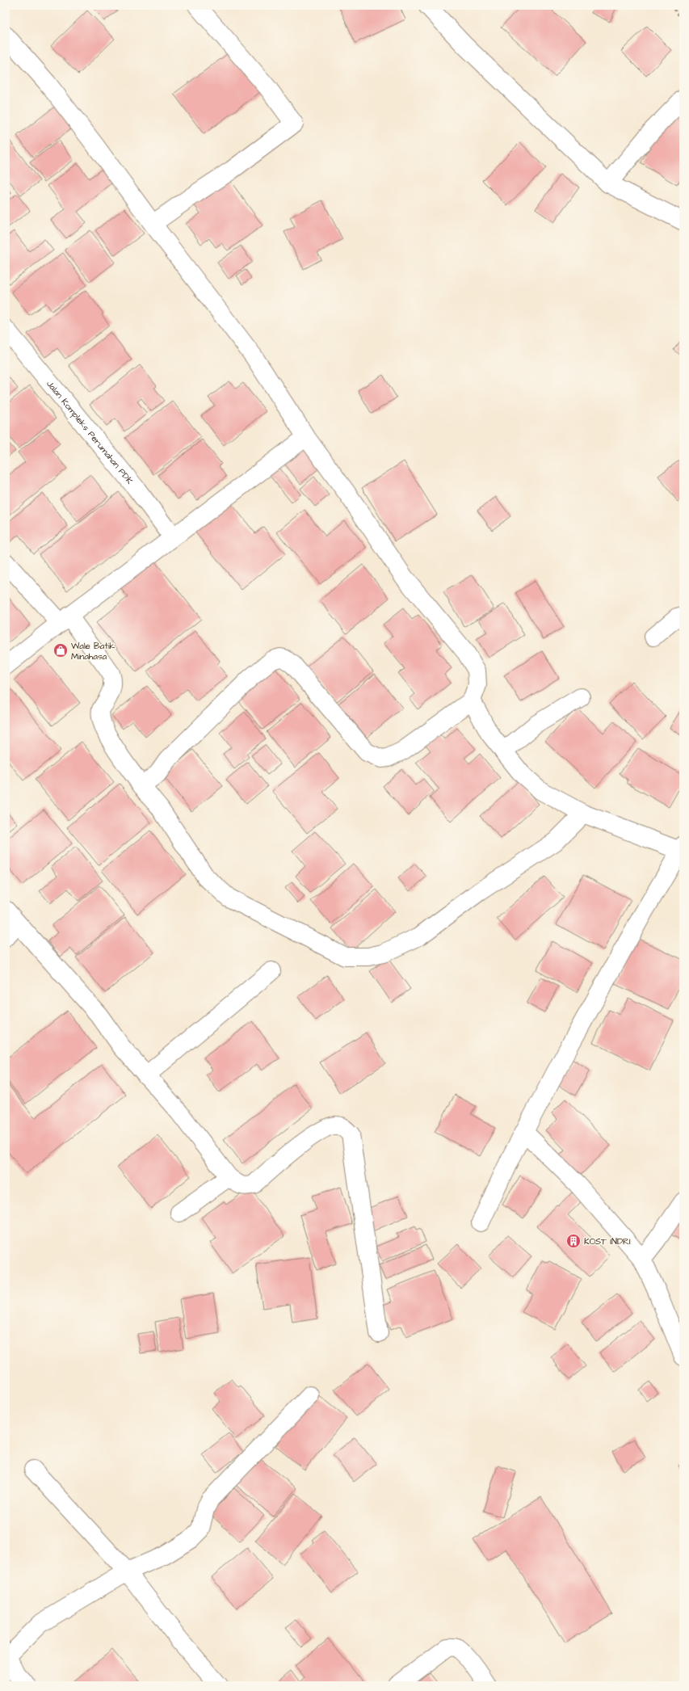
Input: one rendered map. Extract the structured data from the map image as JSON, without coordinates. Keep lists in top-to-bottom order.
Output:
{
  "streets": {
    "street": ["Jalan Kompleks Perumahan PDK"]
  },
  "places": {
    "shop": ["Wale Batik Minahasa"],
    "building": ["KOST INDRI"]
  }
}
